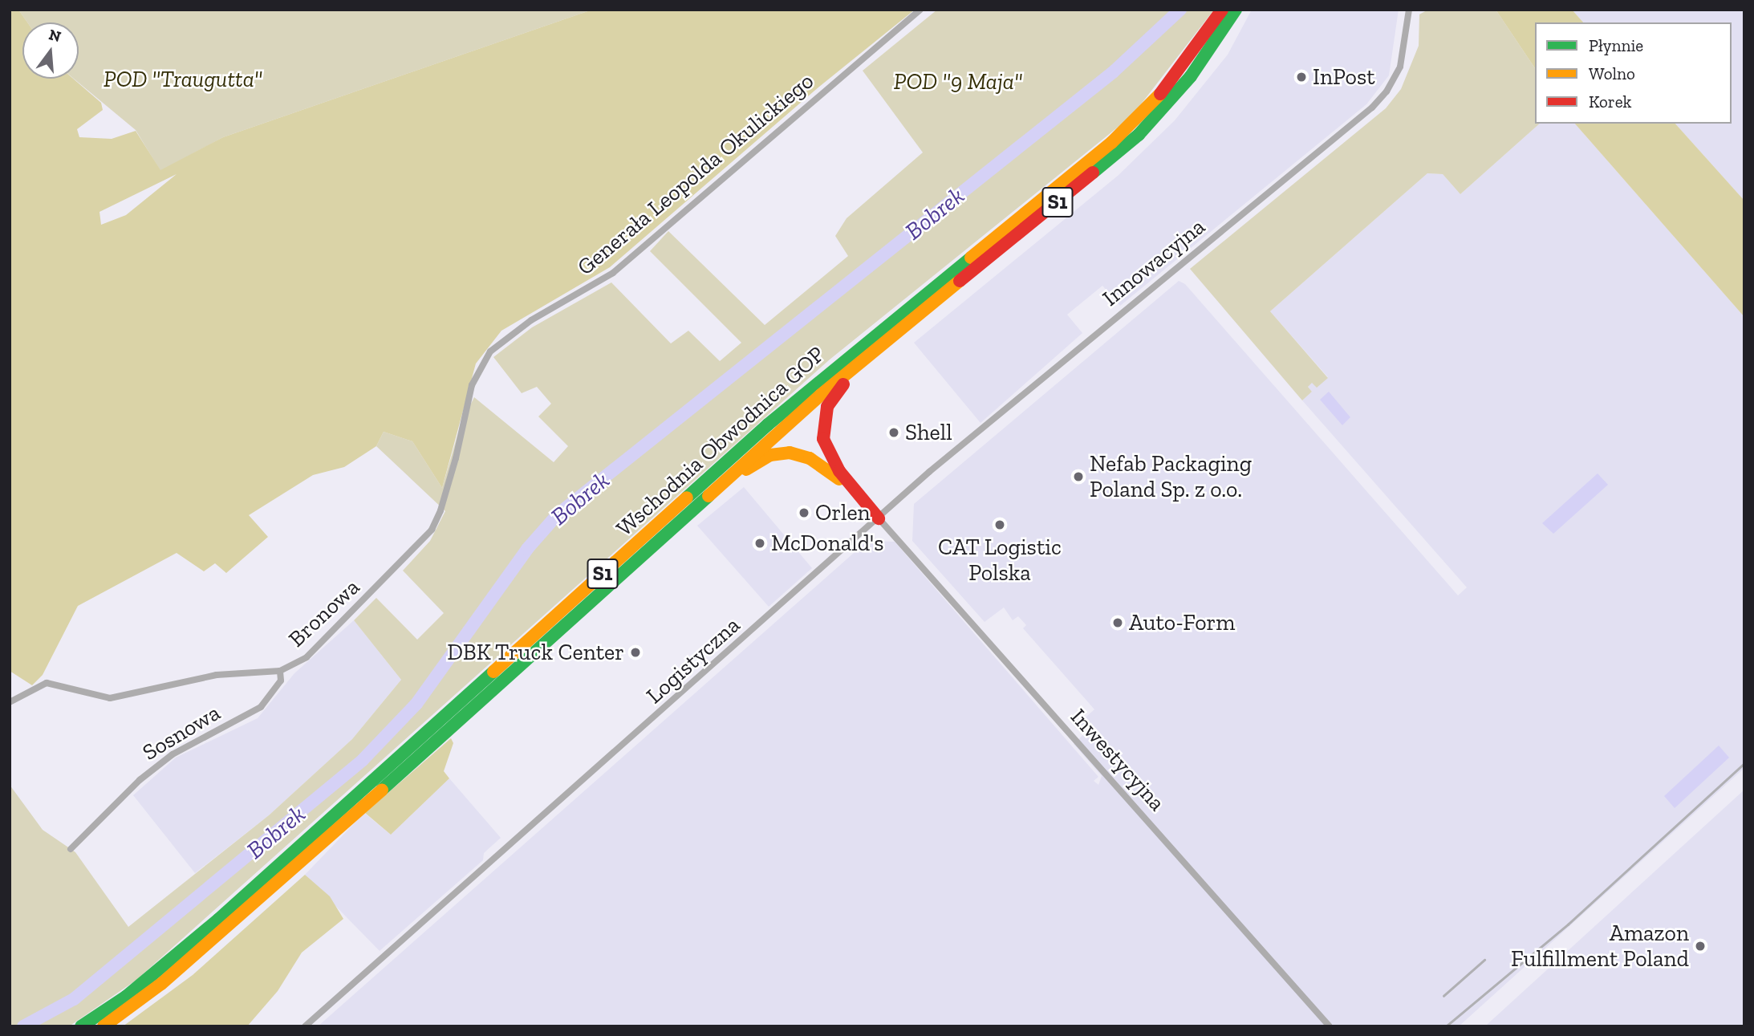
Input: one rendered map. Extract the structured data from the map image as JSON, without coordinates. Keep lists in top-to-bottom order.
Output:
{
  "streets": {
    "highway": ["S1", "Wschodnia Obwodnica GOP"],
    "street": [
      "Generała Leopolda Okulickiego",
      "Innowacyjna",
      "Bronowa",
      "Logistyczna",
      "Sosnowa",
      "Inwestycyjna"
    ]
  },
  "crossings": [
    ["Generała Leopolda Okulickiego", "Bronowa"],
    ["Innowacyjna", "Logistyczna"],
    ["Innowacyjna", "Inwestycyjna"],
    ["Bronowa", "Sosnowa"],
    ["Logistyczna", "Inwestycyjna"]
  ],
  "water": ["Bobrek"],
  "parks": ["POD \"Traugutta\"", "POD \"9 Maja\""],
  "places": [
    "InPost",
    "Shell",
    "Nefab Packaging Poland Sp. z o.o.",
    "Orlen",
    "CAT Logistic Polska",
    "McDonald's",
    "Auto-Form",
    "DBK Truck Center",
    "Amazon Fulfillment Poland"
  ],
  "legend": ["Płynnie", "Wolno", "Korek"],
  "north": "top"
}
